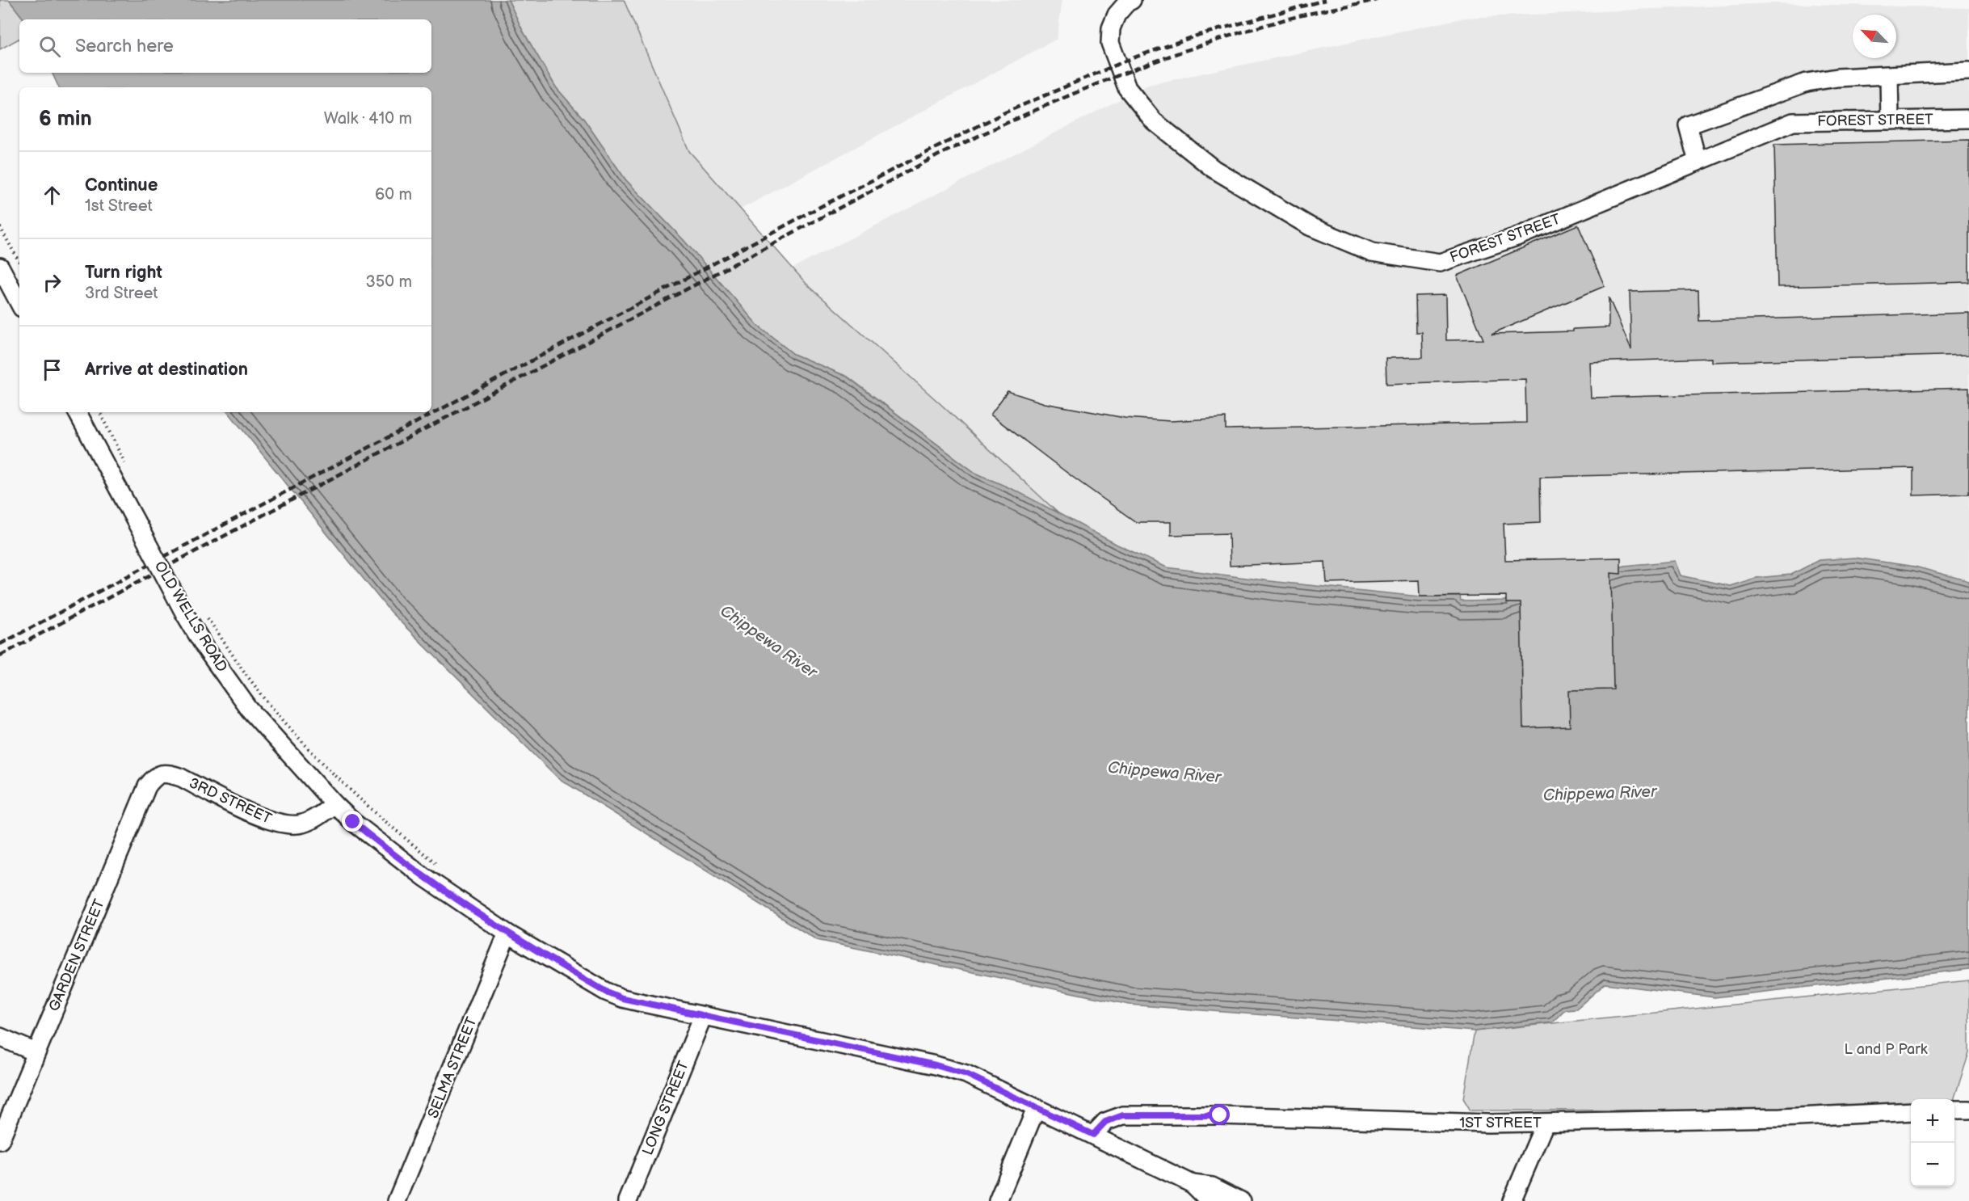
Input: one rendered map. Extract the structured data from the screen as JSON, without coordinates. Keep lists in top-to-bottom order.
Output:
{
  "streets": {
    "street": [
      "FOREST STREET",
      "OLD WELLS ROAD",
      "3RD STREET",
      "GARDEN STREET",
      "SELMA STREET",
      "LONG STREET",
      "1ST STREET"
    ]
  },
  "crossings": [
    ["OLD WELLS ROAD", "3RD STREET"],
    ["3RD STREET", "GARDEN STREET"]
  ],
  "water": ["Chippewa River"],
  "parks": ["L and P Park"],
  "north": "top left",
  "page": {
    "search": "Search here",
    "heading": ["6 min", "Walk · 410 m"],
    "list": [
      ["Continue", "1st Street", "60 m"],
      ["Turn right", "3rd Street", "350 m"],
      "Arrive at destination"
    ],
    "map_buttons": ["+", "−"]
  }
}
